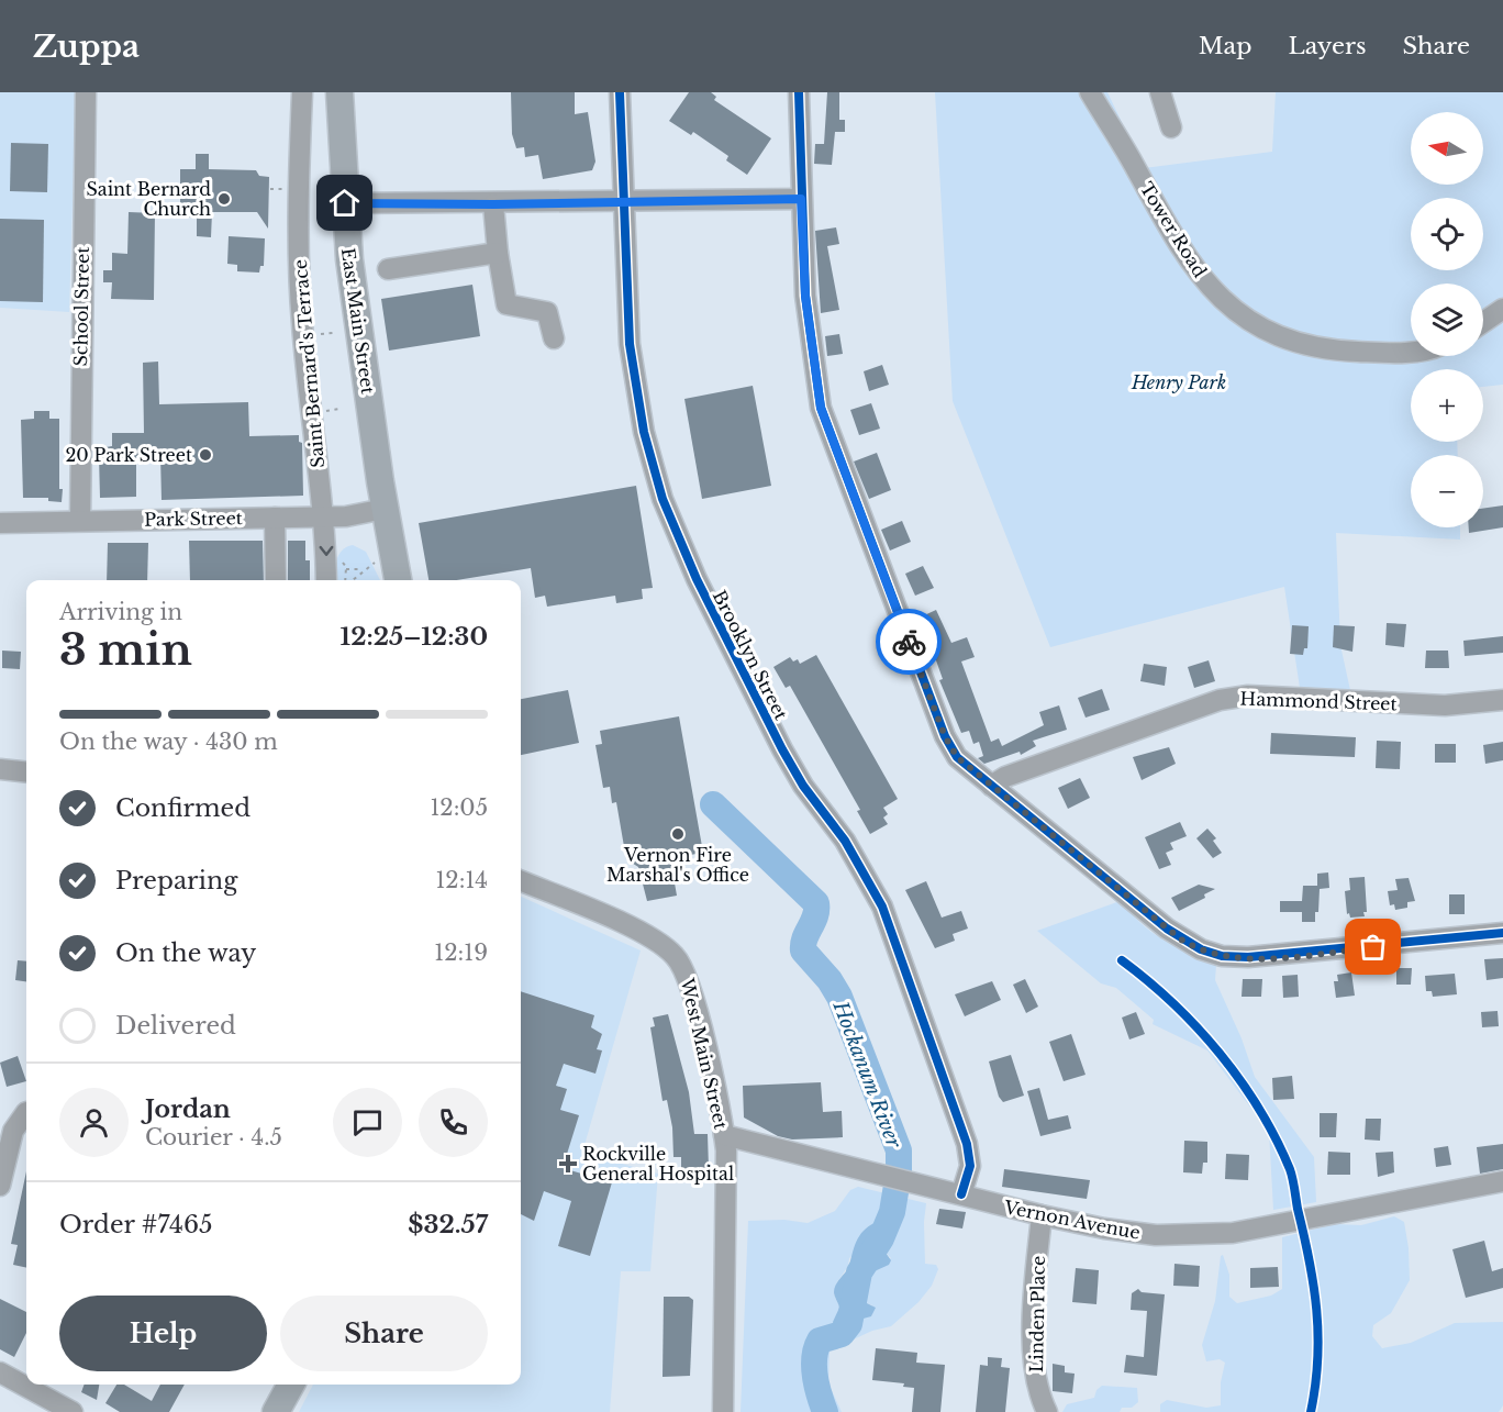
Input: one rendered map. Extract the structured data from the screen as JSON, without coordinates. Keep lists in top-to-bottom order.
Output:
{
  "streets": {
    "main road": ["East Main Street"],
    "street": [
      "Tower Road",
      "School Street",
      "Saint Bernard's Terrace",
      "Park Street",
      "Brooklyn Street",
      "Hammond Street",
      "West Main Street",
      "Vernon Avenue",
      "Linden Place"
    ]
  },
  "crossings": [
    ["School Street", "Park Street"],
    ["East Main Street", "Park Street"],
    ["Saint Bernard's Terrace", "Park Street"],
    ["Brooklyn Street", "Vernon Avenue"],
    ["West Main Street", "Vernon Avenue"],
    ["Vernon Avenue", "Linden Place"]
  ],
  "water": ["Hockanum River"],
  "parks": ["Henry Park"],
  "places": {
    "other": ["Saint Bernard Church", "20 Park Street", "Vernon Fire Marshal's Office"],
    "health": ["Rockville General Hospital"]
  },
  "north": "left",
  "page": {
    "header": "Zuppa",
    "nav": ["Map", "Layers", "Share"],
    "map_buttons": ["+", "−"],
    "heading": ["3 min", "Arriving in", "12:25–12:30"],
    "panel": [
      "Jordan",
      "Courier · 4.5",
      "Order #7465",
      "$32.57"
    ],
    "bar": "On the way · 430 m",
    "list": [
      ["Confirmed", "12:05"],
      ["Preparing", "12:14"],
      ["On the way", "12:19"],
      "Delivered"
    ],
    "buttons": ["Help", "Share"]
  }
}
